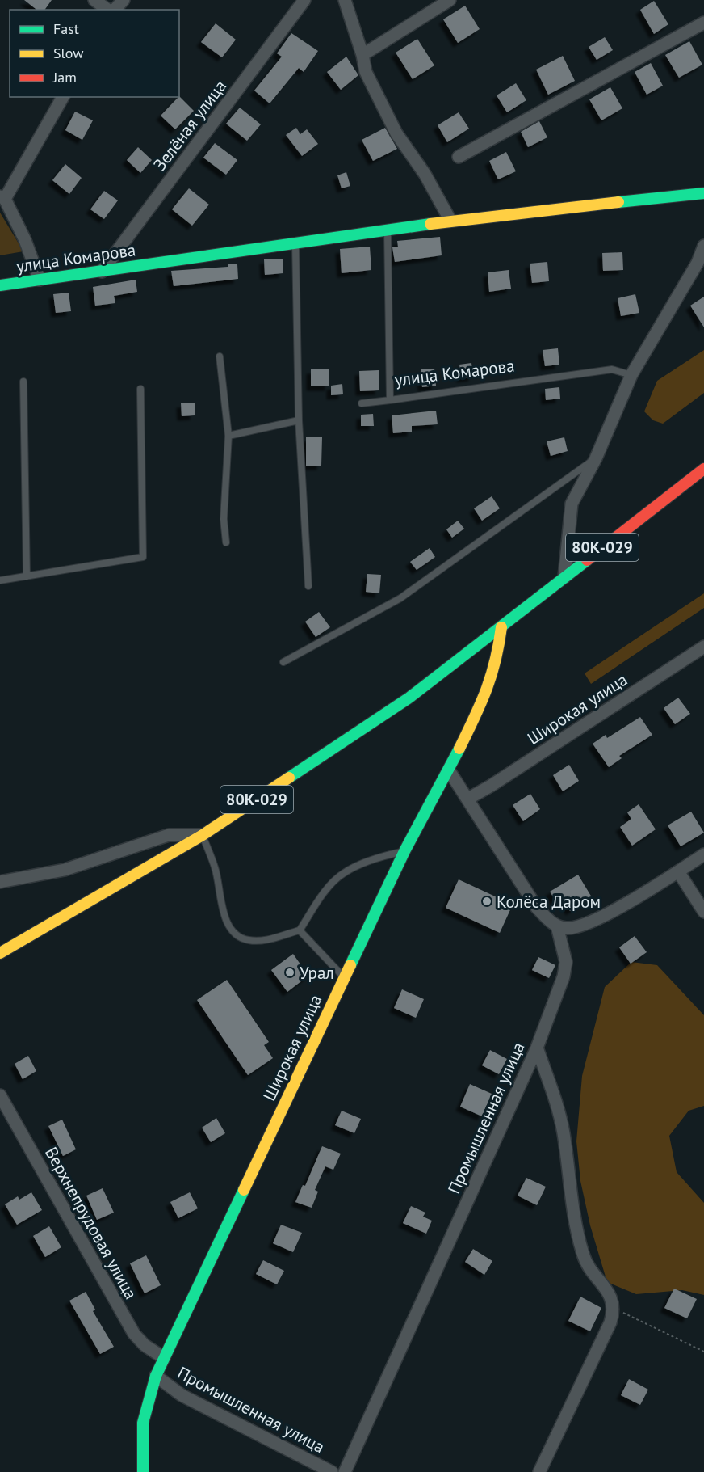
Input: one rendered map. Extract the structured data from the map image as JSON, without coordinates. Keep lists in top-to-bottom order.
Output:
{
  "streets": {
    "street": [
      "Зелёная улица",
      "улица Комарова",
      "80К-029",
      "Широкая улица",
      "Промышленная улица",
      "Верхнепрудовая улица"
    ]
  },
  "crossings": [
    ["Зелёная улица", "улица Комарова"],
    ["80К-029", "Широкая улица"],
    ["Широкая улица", "Промышленная улица"],
    ["Широкая улица", "Верхнепрудовая улица"]
  ],
  "places": ["Колёса Даром", "Урал"],
  "legend": ["Fast", "Slow", "Jam"]
}
